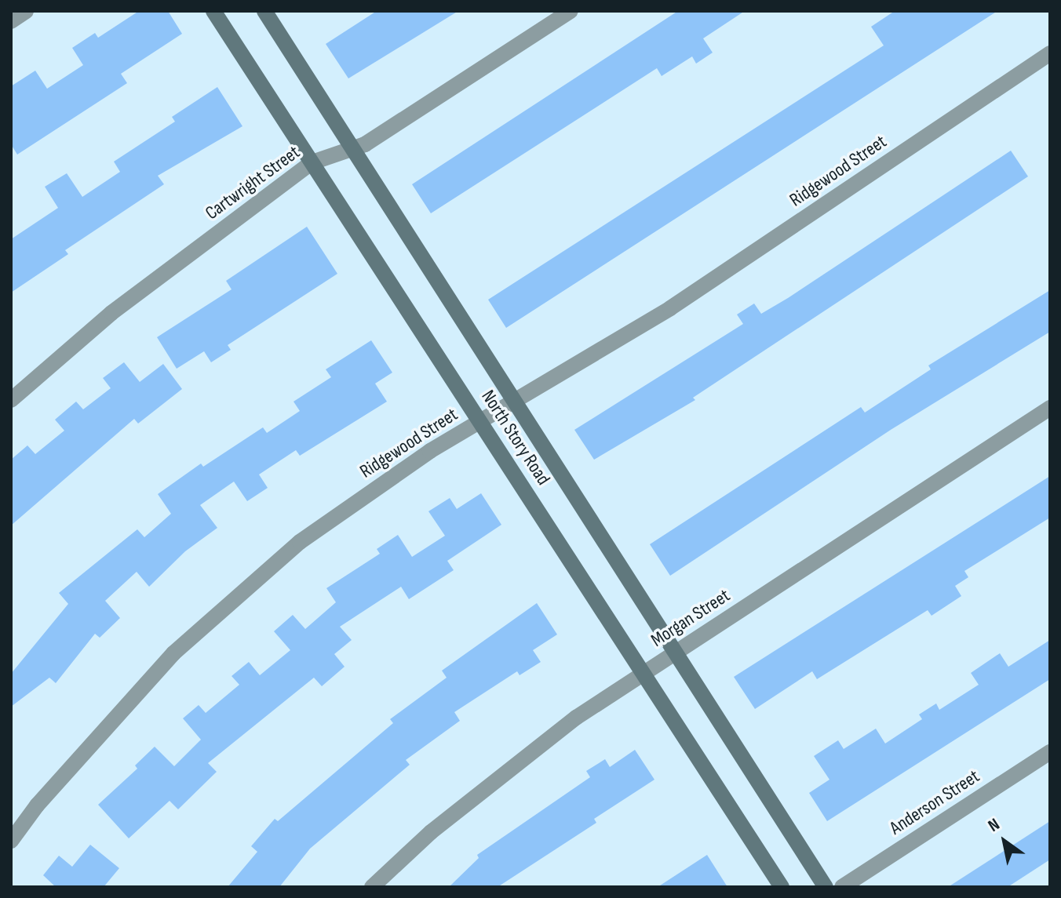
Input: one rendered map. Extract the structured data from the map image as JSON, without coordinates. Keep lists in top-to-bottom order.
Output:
{
  "streets": {
    "main road": ["North Story Road"],
    "street": [
      "Ridgewood Street",
      "Cartwright Street",
      "Morgan Street",
      "Anderson Street"
    ]
  },
  "crossings": [
    ["Ridgewood Street", "North Story Road"],
    ["Cartwright Street", "North Story Road"],
    ["North Story Road", "Morgan Street"]
  ],
  "north": "top left"
}
